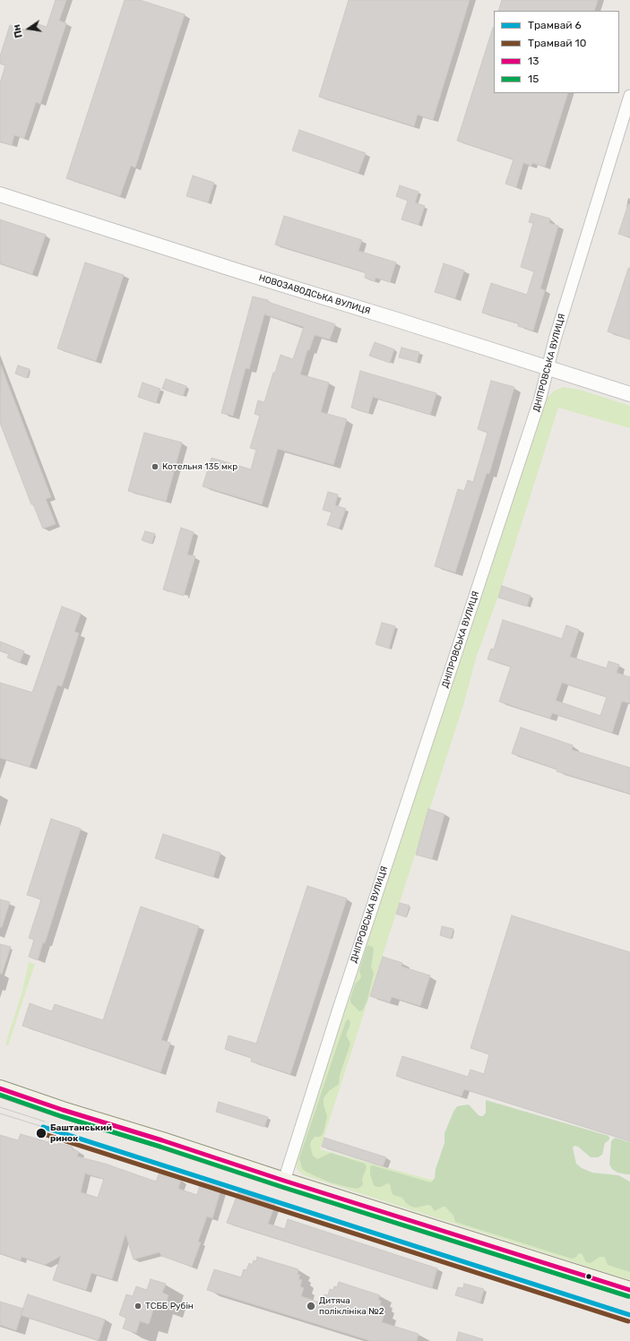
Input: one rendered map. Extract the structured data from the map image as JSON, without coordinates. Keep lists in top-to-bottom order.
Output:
{
  "streets": {
    "street": ["НОВОЗАВОДСЬКА ВУЛИЦЯ", "ДНІПРОВСЬКА ВУЛИЦЯ"]
  },
  "crossings": [
    ["НОВОЗАВОДСЬКА ВУЛИЦЯ", "ДНІПРОВСЬКА ВУЛИЦЯ"]
  ],
  "places": [
    "Котельня 135 мкр",
    "Баштанський ринок",
    "ТСББ Рубін",
    "Дитяча поліклініка №2"
  ],
  "lines": [
    "transit line 13",
    "transit line 15",
    "tram line 6",
    "tram line 10"
  ],
  "legend": [
    "Трамвай 6",
    "Трамвай 10",
    "13",
    "15"
  ],
  "north": "left"
}
